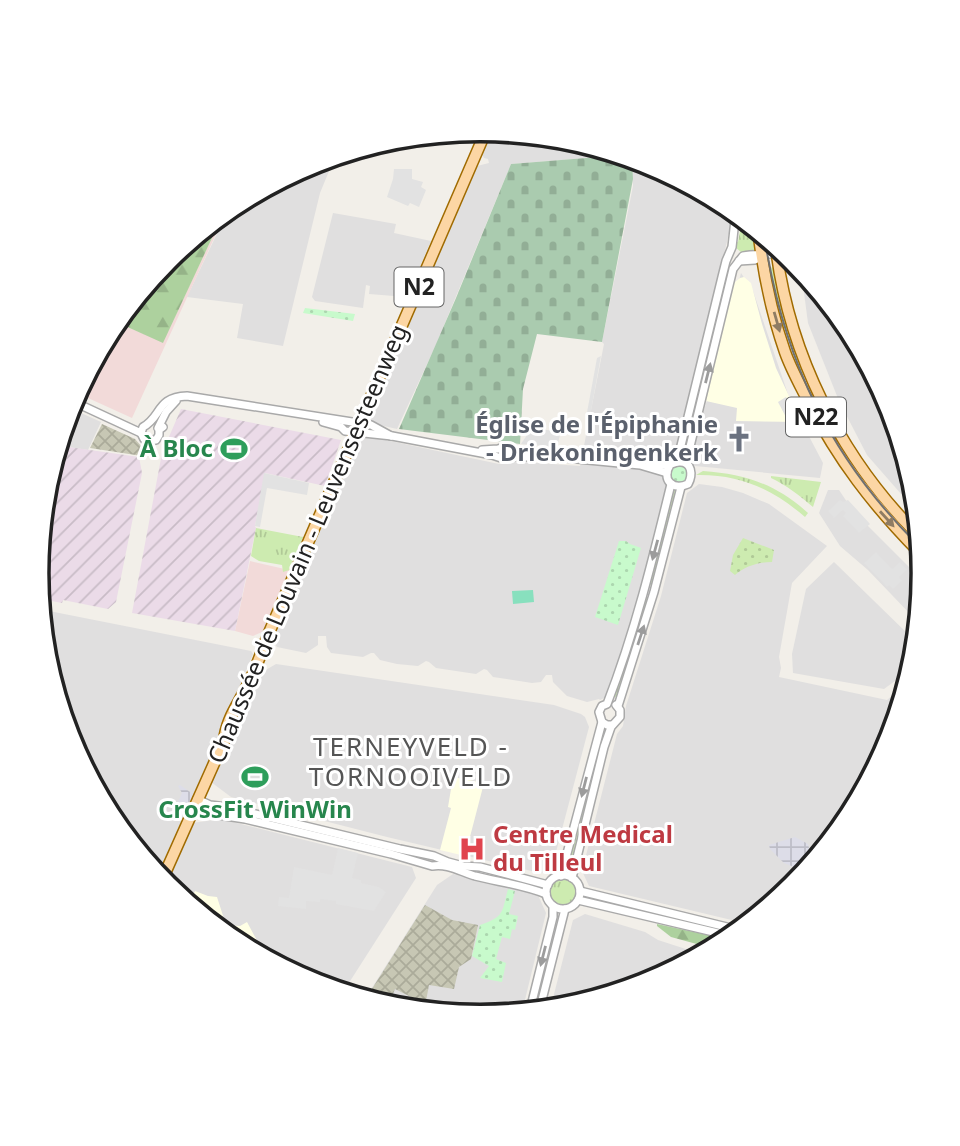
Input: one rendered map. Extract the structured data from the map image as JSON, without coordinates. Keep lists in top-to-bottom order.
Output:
{
  "streets": {
    "main road": ["N2", "N22", "Chaussée de Louvain - Leuvensesteenweg"]
  },
  "districts": ["TERNEYVELD - TORNOOIVELD"],
  "places": {
    "church": ["Église de l'Épiphanie - Driekoningenkerk"],
    "sports": ["À Bloc", "CrossFit WinWin"],
    "hospital": ["Centre Medical du Tilleul"]
  }
}
